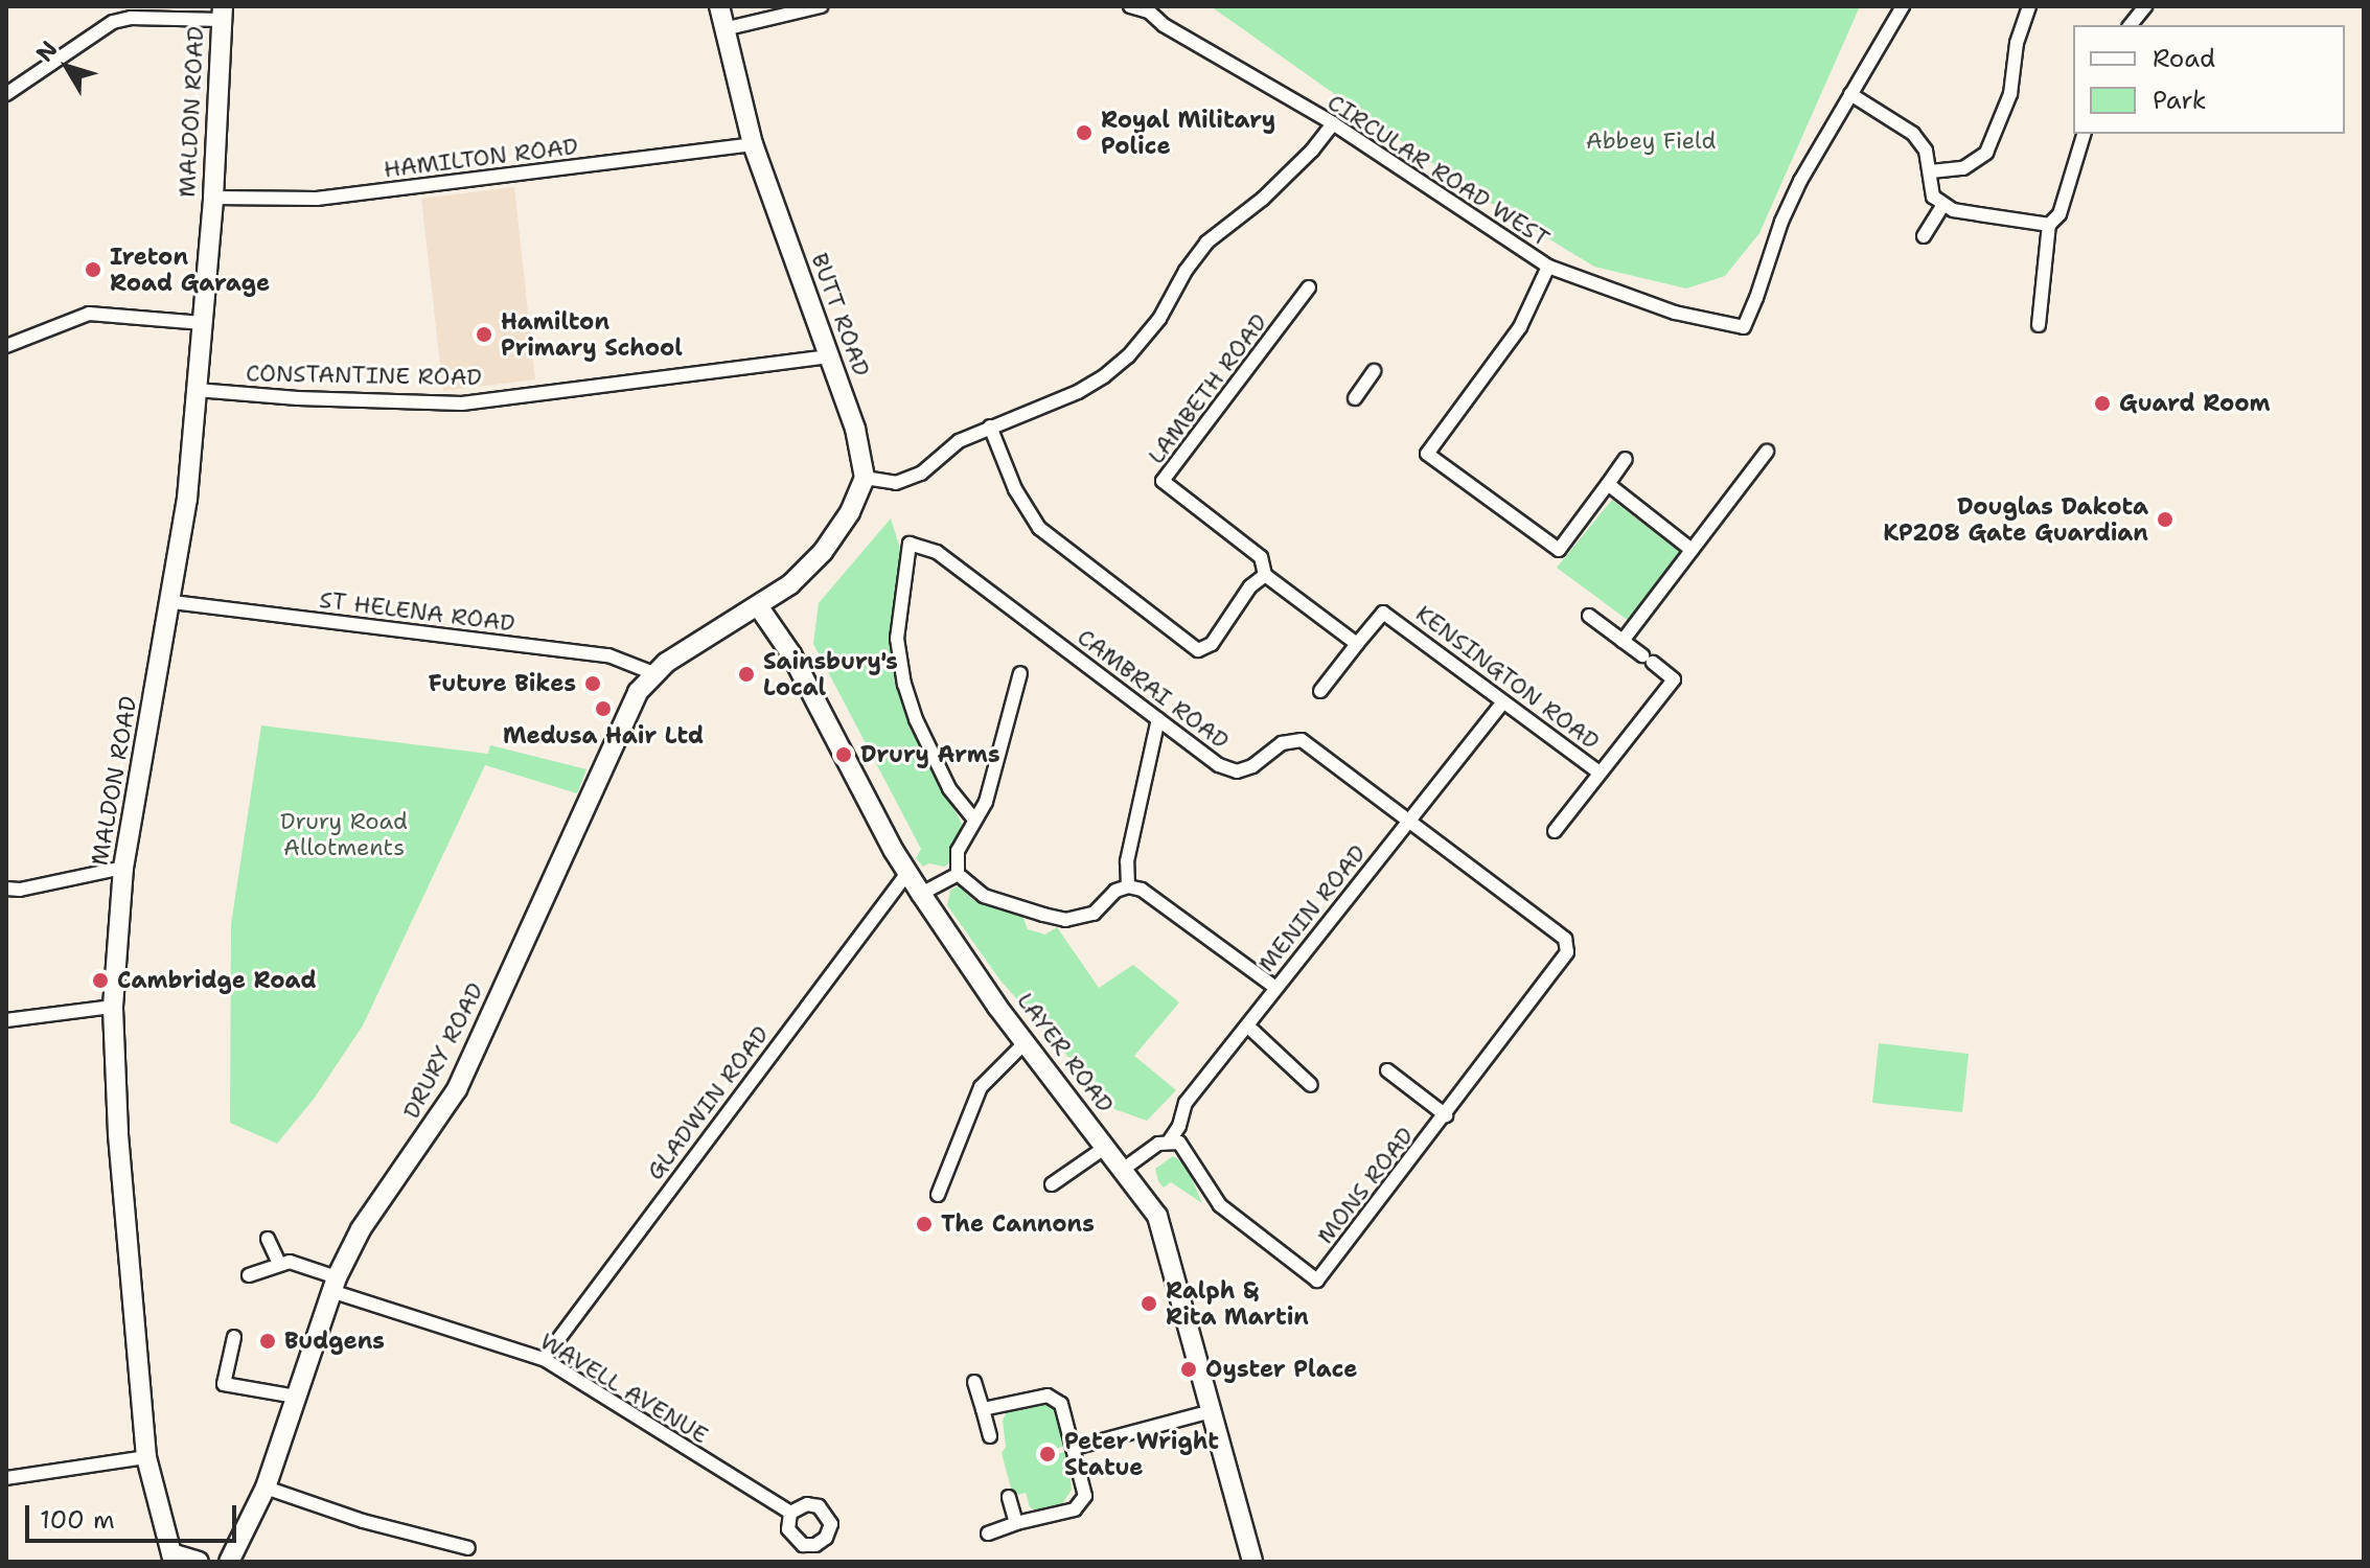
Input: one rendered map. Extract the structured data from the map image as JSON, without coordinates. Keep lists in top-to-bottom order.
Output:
{
  "streets": {
    "main road": [
      "MALDON ROAD",
      "BUTT ROAD",
      "DRURY ROAD",
      "LAYER ROAD"
    ],
    "street": [
      "HAMILTON ROAD",
      "CIRCULAR ROAD WEST",
      "CONSTANTINE ROAD",
      "LAMBETH ROAD",
      "ST HELENA ROAD",
      "KENSINGTON ROAD",
      "CAMBRAI ROAD",
      "MENIN ROAD",
      "GLADWIN ROAD",
      "MONS ROAD",
      "WAVELL AVENUE"
    ]
  },
  "crossings": [
    ["MALDON ROAD", "HAMILTON ROAD"],
    ["MALDON ROAD", "CONSTANTINE ROAD"],
    ["MALDON ROAD", "ST HELENA ROAD"],
    ["HAMILTON ROAD", "BUTT ROAD"],
    ["BUTT ROAD", "CONSTANTINE ROAD"],
    ["ST HELENA ROAD", "DRURY ROAD"],
    ["KENSINGTON ROAD", "MENIN ROAD"],
    ["CAMBRAI ROAD", "MENIN ROAD"],
    ["CAMBRAI ROAD", "MONS ROAD"],
    ["MENIN ROAD", "MONS ROAD"],
    ["DRURY ROAD", "LAYER ROAD"],
    ["DRURY ROAD", "WAVELL AVENUE"],
    ["LAYER ROAD", "GLADWIN ROAD"],
    ["GLADWIN ROAD", "WAVELL AVENUE"]
  ],
  "parks": ["Abbey Field", "Drury Road Allotments"],
  "places": [
    "Royal Military Police",
    "Ireton Road Garage",
    "Hamilton Primary School",
    "Guard Room",
    "Douglas Dakota KP208 Gate Guardian",
    "Sainsbury's Local",
    "Future Bikes",
    "Medusa Hair Ltd",
    "Drury Arms",
    "Cambridge Road",
    "The Cannons",
    "Ralph & Rita Martin",
    "Budgens",
    "Oyster Place",
    "Peter Wright Statue"
  ],
  "legend": ["Road", "Park"],
  "scale_bar": "100 m",
  "north": "top left"
}
